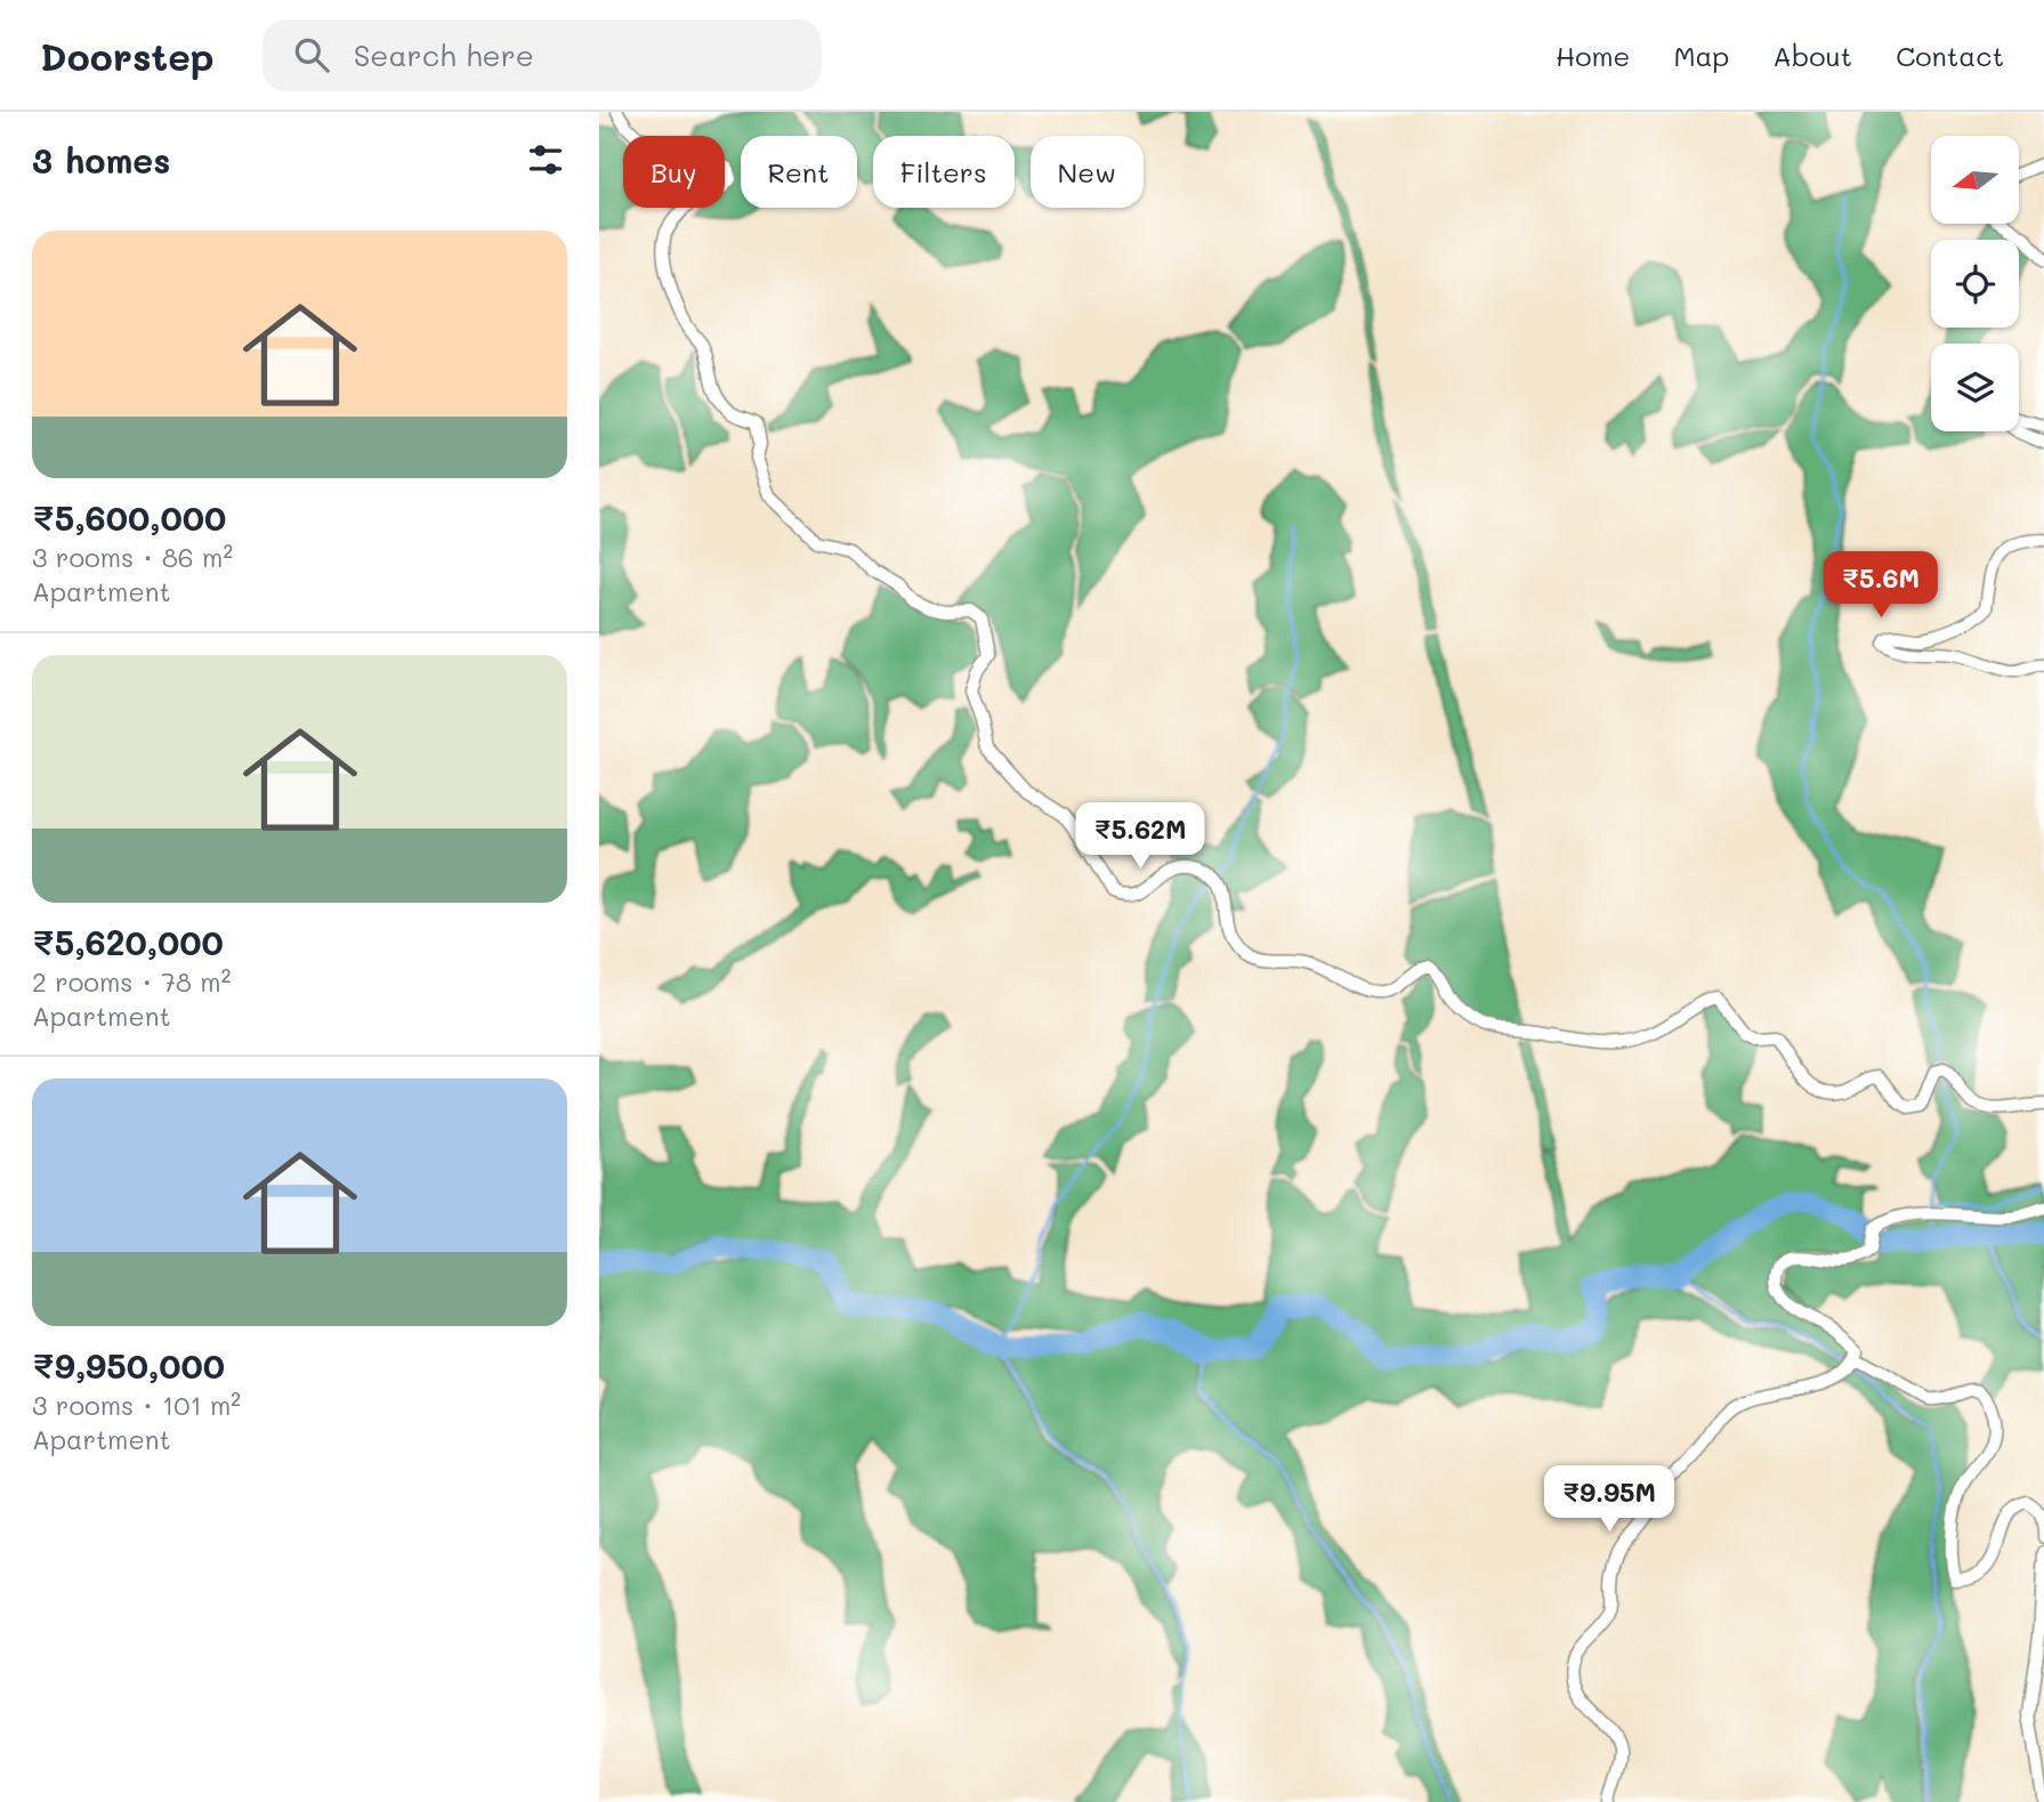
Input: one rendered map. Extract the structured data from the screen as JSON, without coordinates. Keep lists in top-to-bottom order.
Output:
{
  "north": "left",
  "page": {
    "header": "Doorstep",
    "search": "Search here",
    "nav": [
      "Home",
      "Map",
      "About",
      "Contact"
    ],
    "heading": "3 homes",
    "chip": [
      "Buy",
      "Rent",
      "Filters",
      "New"
    ],
    "list": [
      {
        "name": "₹5,600,000",
        "note": "3 rooms · 86 m² · Apartment"
      },
      {
        "name": "₹5,620,000",
        "note": "2 rooms · 78 m² · Apartment"
      },
      {
        "name": "₹9,950,000",
        "note": "3 rooms · 101 m² · Apartment"
      }
    ],
    "price": ["₹5.6M", "₹5.62M", "₹9.95M"]
  }
}
